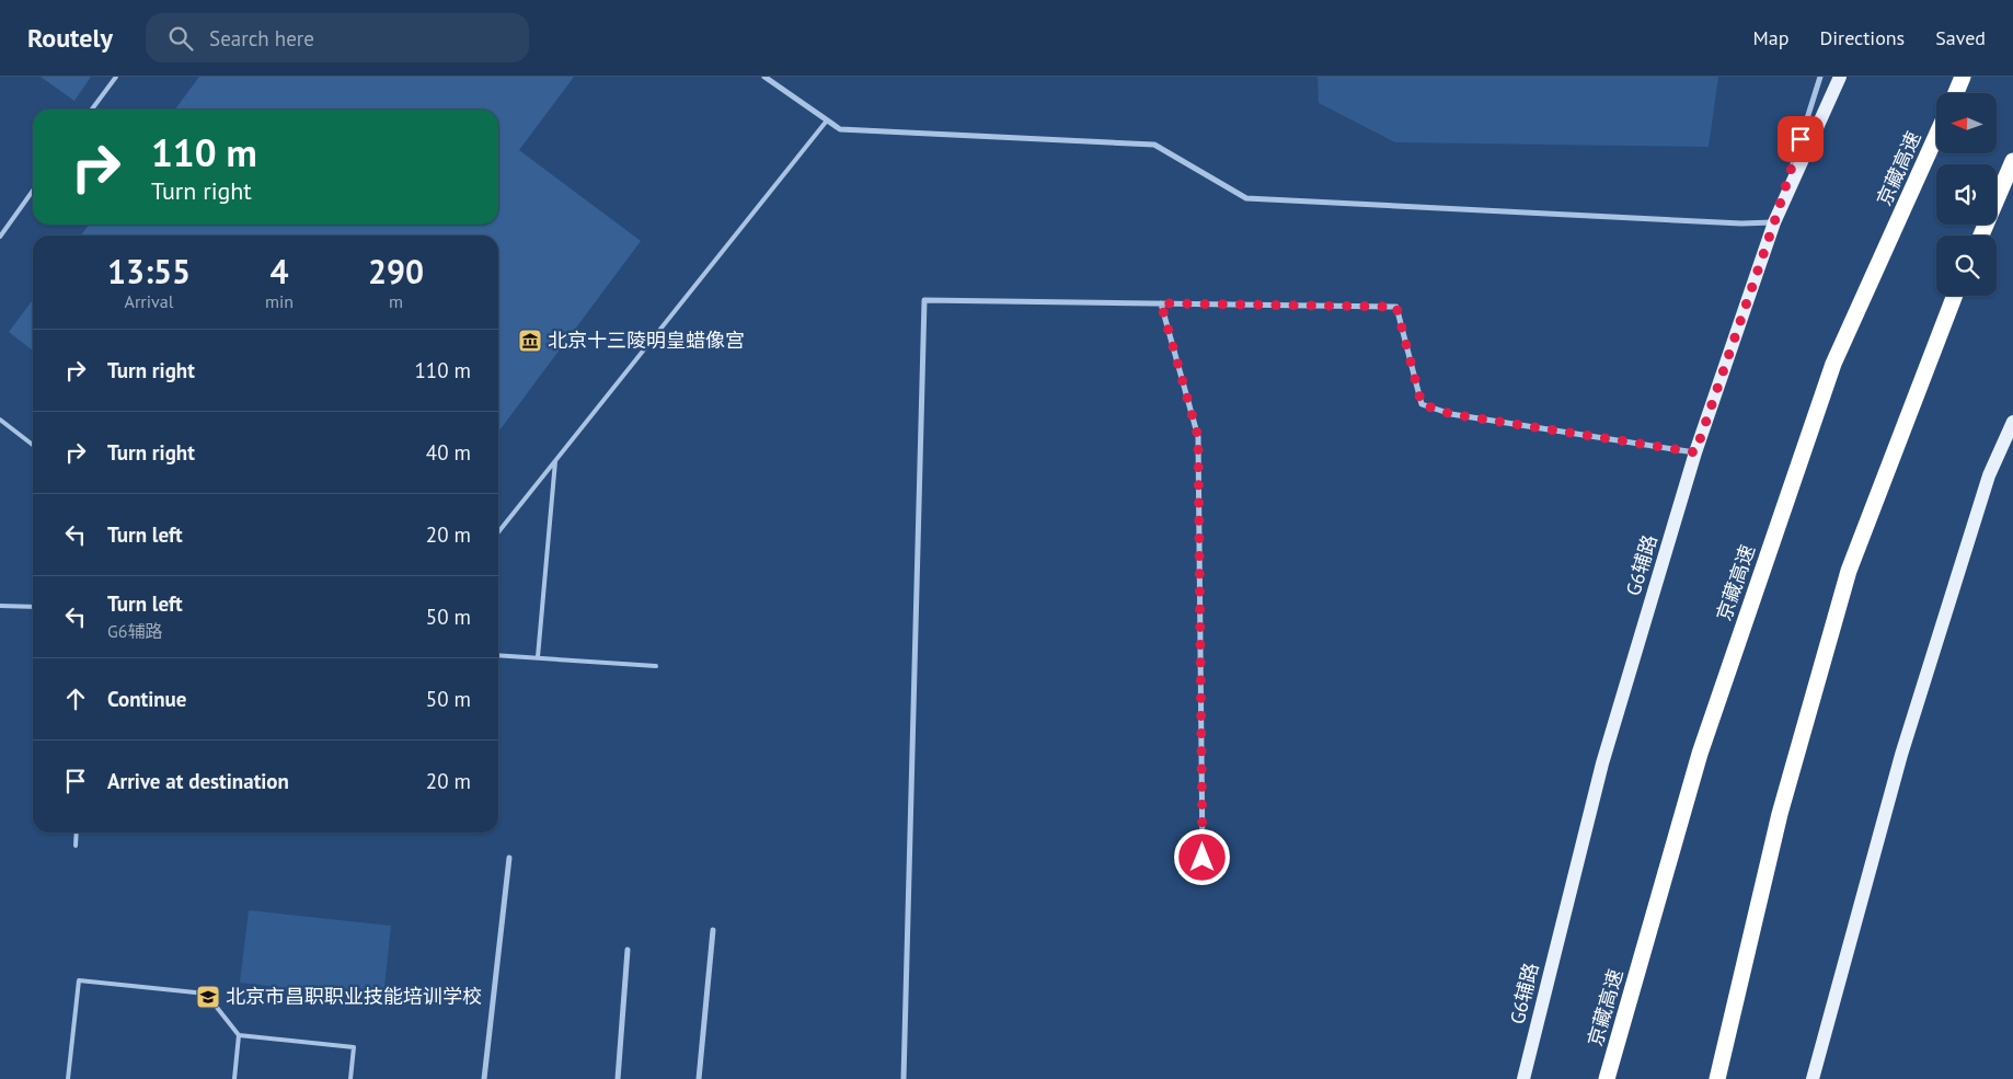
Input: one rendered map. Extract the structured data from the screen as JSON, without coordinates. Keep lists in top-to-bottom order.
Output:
{
  "streets": {
    "highway": ["京藏高速"],
    "main road": ["G6辅路"]
  },
  "places": {
    "museum": ["北京十三陵明皇蜡像宫"],
    "school or university": ["北京市昌职职业技能培训学校"]
  },
  "north": "left",
  "page": {
    "header": "Routely",
    "search": "Search here",
    "nav": ["Map", "Directions", "Saved"],
    "turn": ["110 m", "Turn right"],
    "eta": [
      "13:55",
      "Arrival",
      "4",
      "min",
      "290",
      "m"
    ],
    "list": [
      {
        "name": "Turn right",
        "value": "110 m"
      },
      {
        "name": "Turn right",
        "value": "40 m"
      },
      {
        "name": "Turn left",
        "value": "20 m"
      },
      {
        "name": "Turn left",
        "note": "G6辅路",
        "value": "50 m"
      },
      {
        "name": "Continue",
        "value": "50 m"
      },
      {
        "name": "Arrive at destination",
        "value": "20 m"
      }
    ]
  }
}
